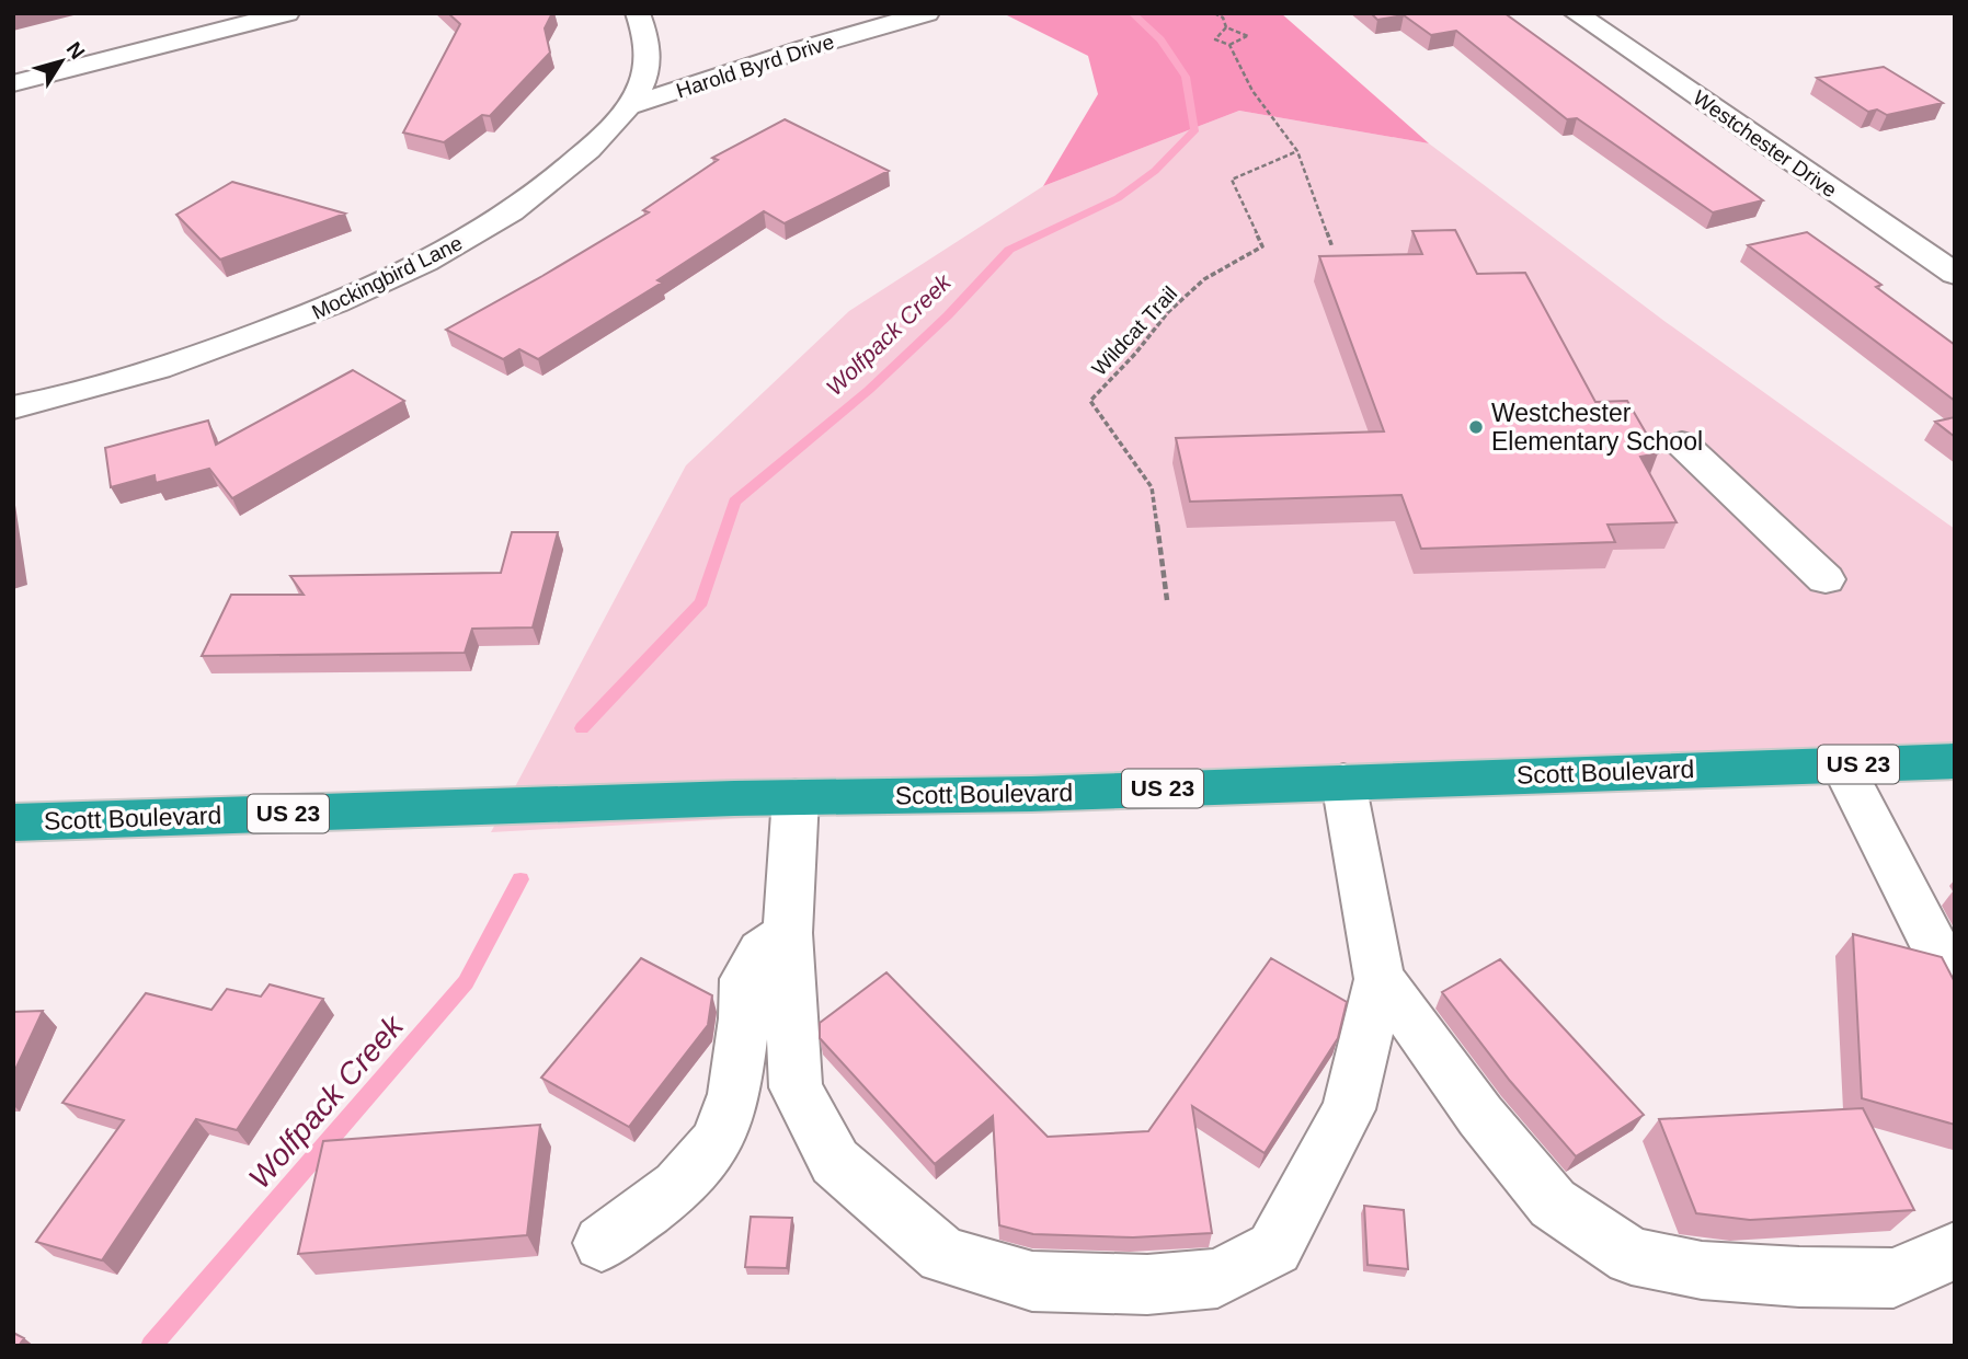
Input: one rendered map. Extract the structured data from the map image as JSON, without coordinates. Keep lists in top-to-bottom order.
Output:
{
  "streets": {
    "highway": ["US 23", "Scott Boulevard"],
    "street": ["Harold Byrd Drive", "Westchester Drive", "Mockingbird Lane"],
    "path": ["Wildcat Trail"]
  },
  "crossings": [
    ["Harold Byrd Drive", "Mockingbird Lane"]
  ],
  "water": ["Wolfpack Creek"],
  "places": ["Westchester Elementary School"],
  "north": "top right"
}
